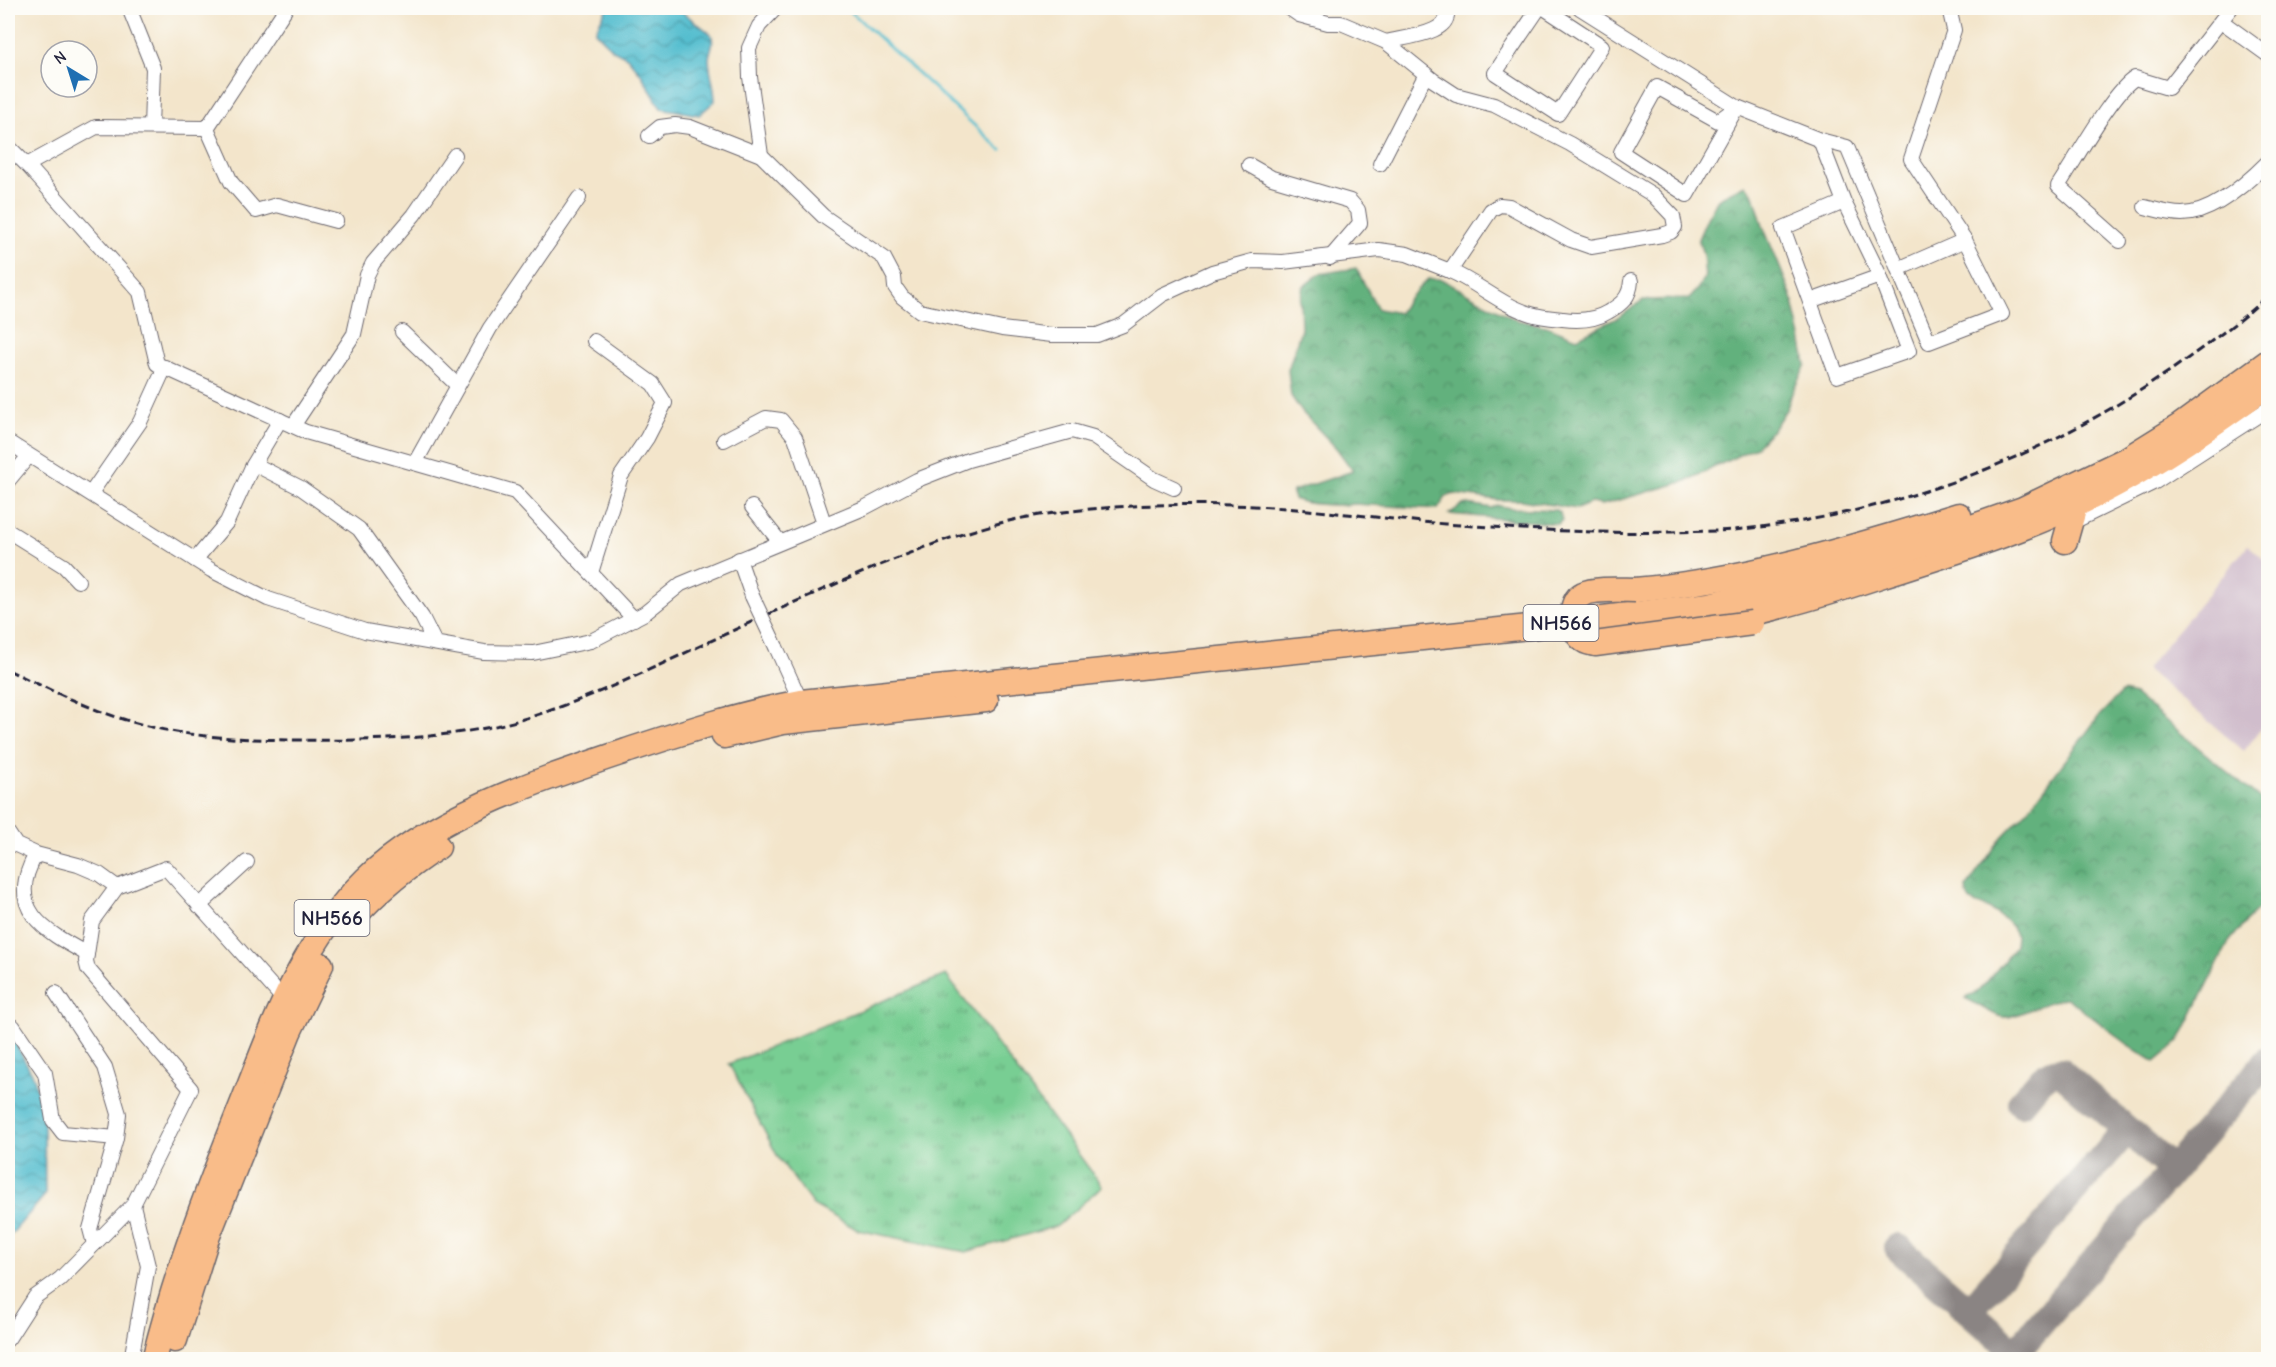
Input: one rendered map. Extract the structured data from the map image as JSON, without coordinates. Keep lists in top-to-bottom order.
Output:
{
  "streets": {
    "highway": ["NH566"]
  },
  "north": "top left"
}
